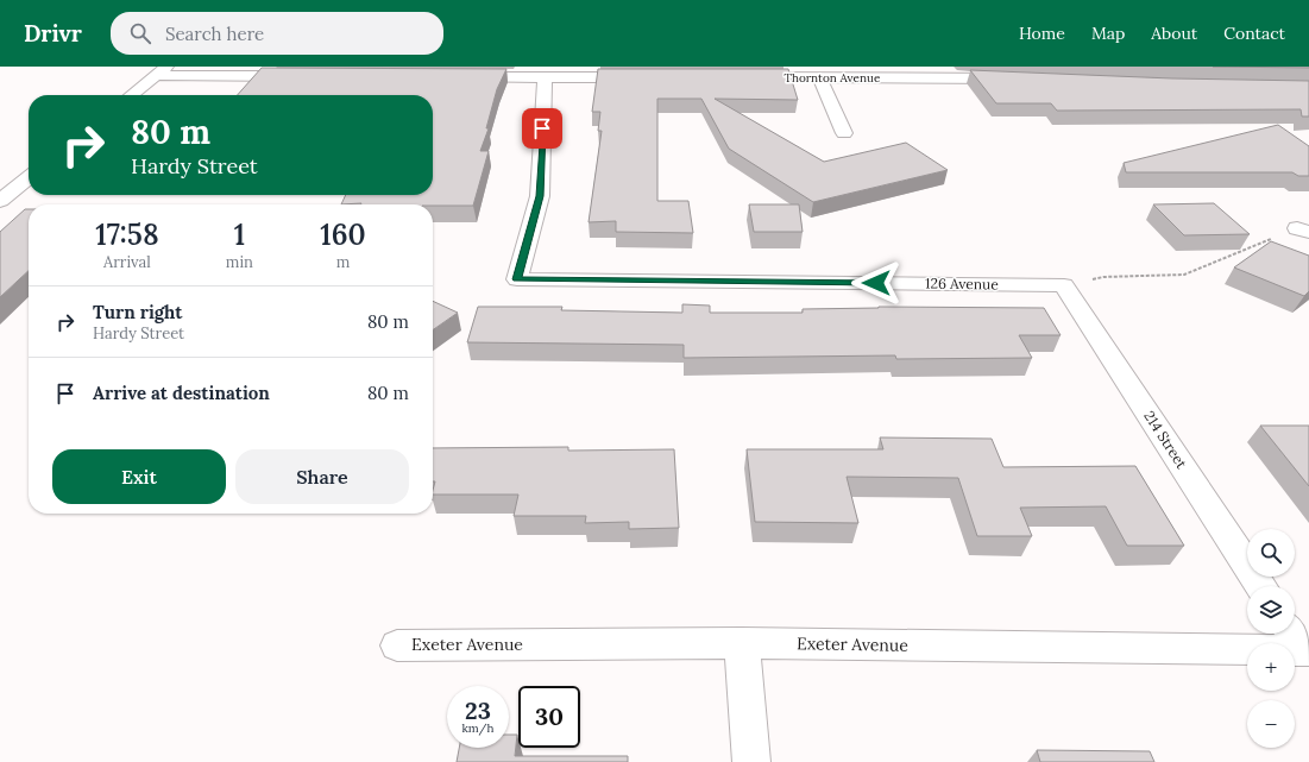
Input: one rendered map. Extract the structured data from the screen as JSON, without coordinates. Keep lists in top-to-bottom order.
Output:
{
  "streets": {
    "street": [
      "Thornton Avenue",
      "126 Avenue",
      "214 Street",
      "Exeter Avenue"
    ]
  },
  "crossings": [
    ["126 Avenue", "214 Street"]
  ],
  "page": {
    "header": "Drivr",
    "search": "Search here",
    "nav": [
      "Home",
      "Map",
      "About",
      "Contact"
    ],
    "turn": ["80 m", "Hardy Street"],
    "eta": [
      "17:58",
      "Arrival",
      "1",
      "min",
      "160",
      "m"
    ],
    "list": [
      {
        "name": "Turn right",
        "note": "Hardy Street",
        "value": "80 m"
      },
      {
        "name": "Arrive at destination",
        "value": "80 m"
      }
    ],
    "buttons": ["Exit", "Share"],
    "map_buttons": ["+", "−"],
    "speed": "23 km/h",
    "limit": "30"
  }
}
